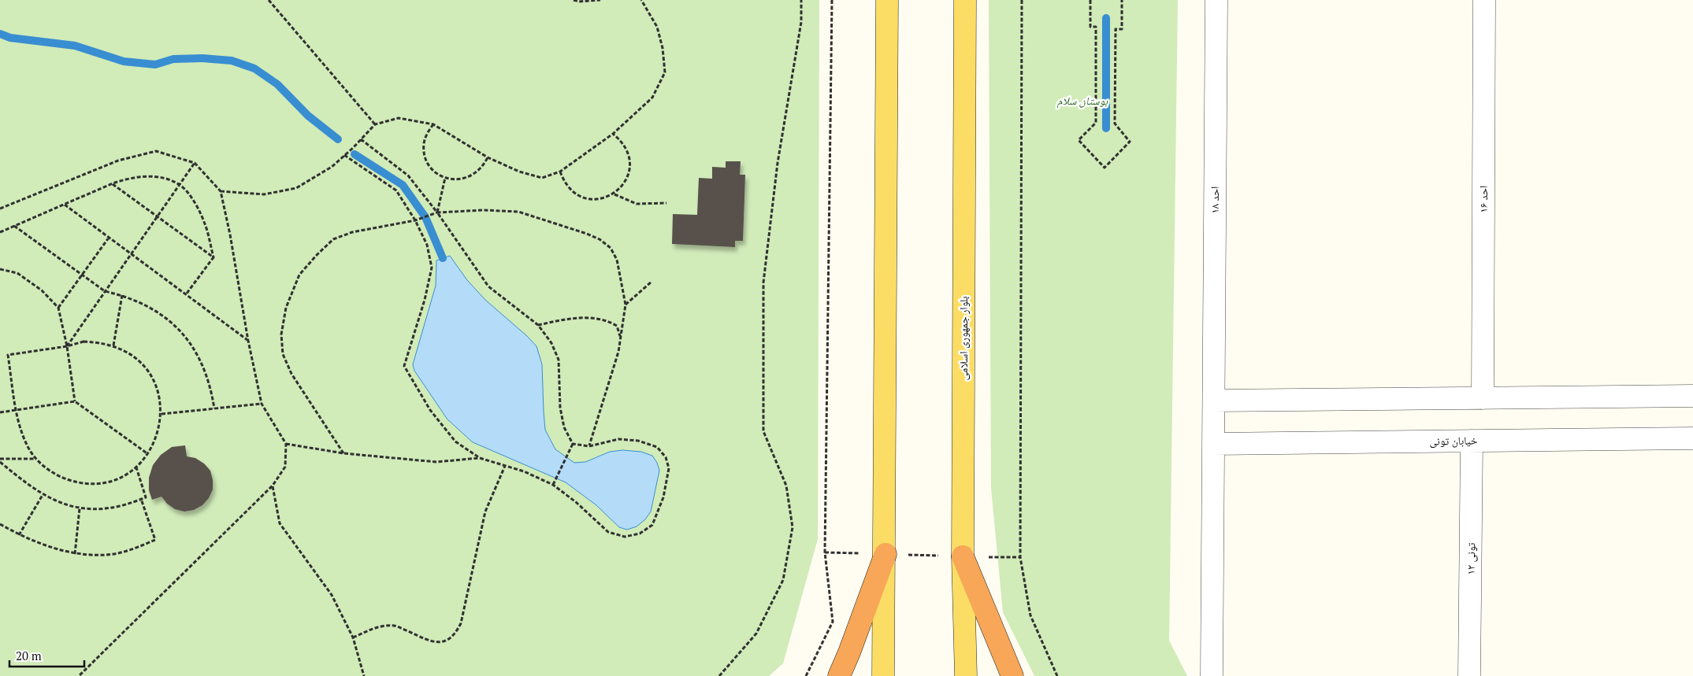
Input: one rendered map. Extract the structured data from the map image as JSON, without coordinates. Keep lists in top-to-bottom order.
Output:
{
  "streets": {
    "main road": ["بلوار جمهوری اسلامی"],
    "street": [
      "احد ۱۶",
      "احد ۱۸",
      "خیابان تونی",
      "تونی ۱۲"
    ]
  },
  "crossings": [
    ["احد ۱۸", "خیابان تونی"],
    ["خیابان تونی", "تونی ۱۲"]
  ],
  "parks": ["بوستان سلام"],
  "scale_bar": "20 m"
}
